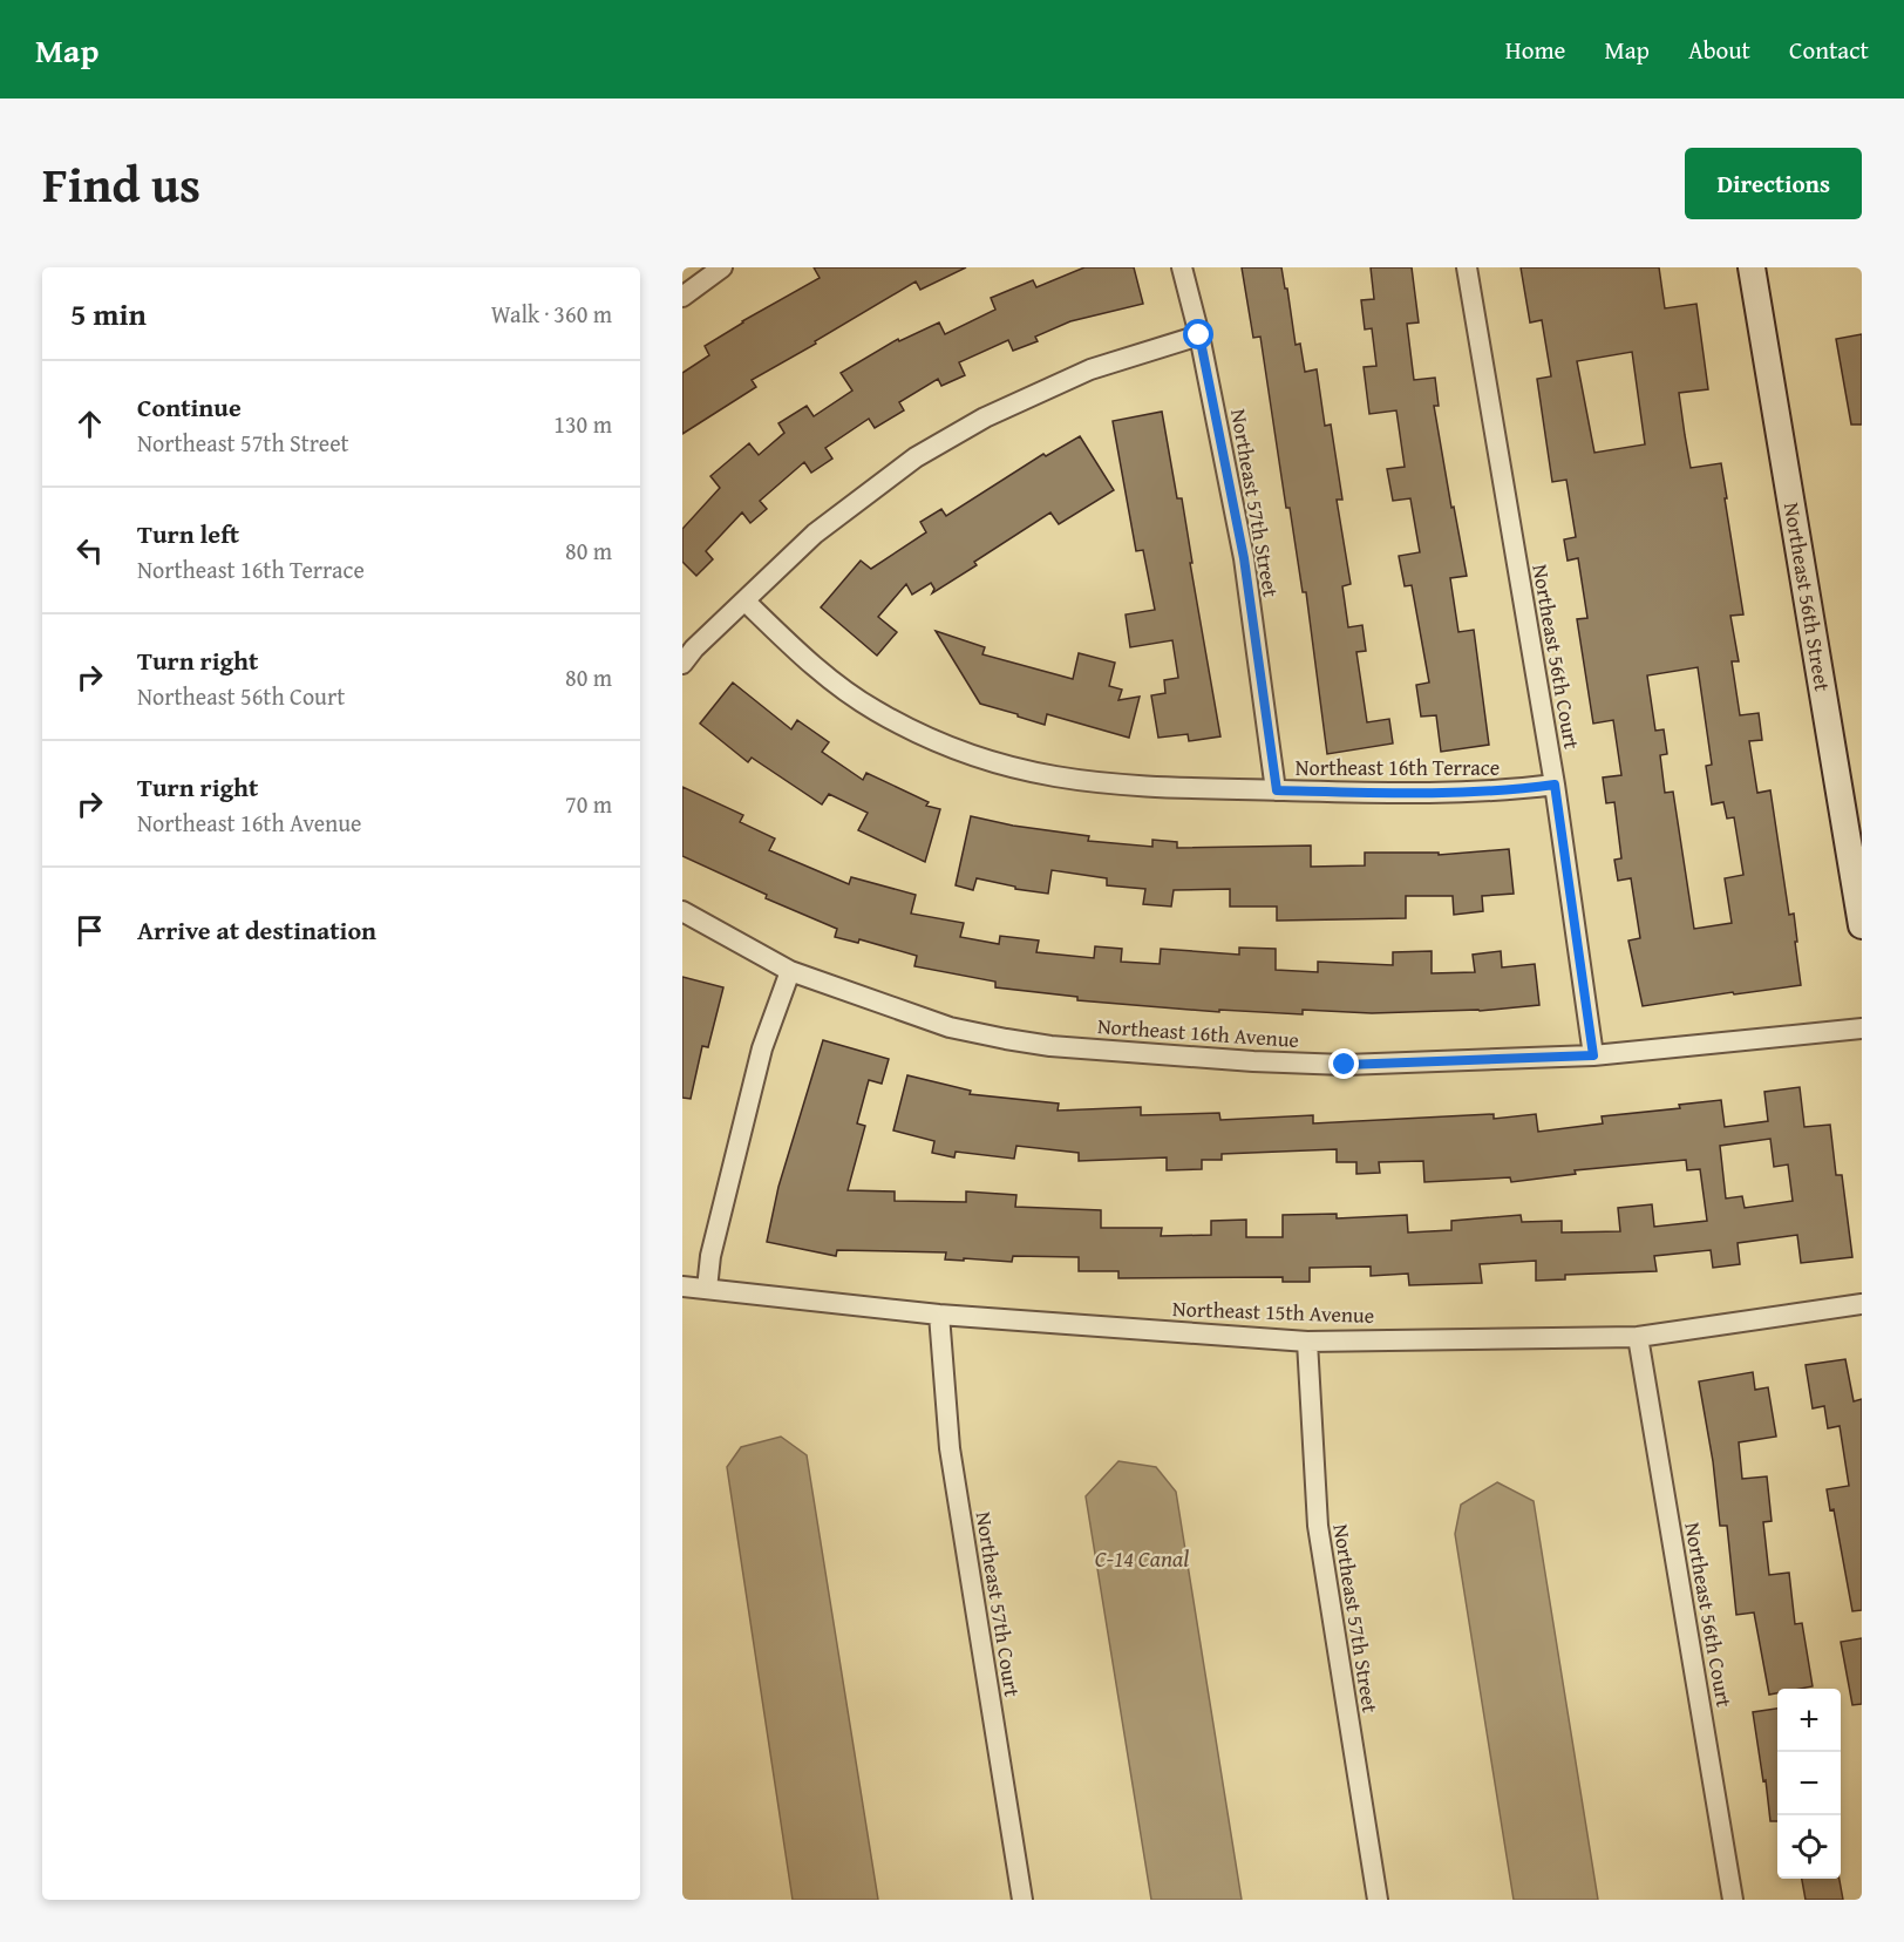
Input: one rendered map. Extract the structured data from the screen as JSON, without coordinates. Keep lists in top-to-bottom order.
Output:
{
  "streets": {
    "street": [
      "Northeast 57th Street",
      "Northeast 56th Street",
      "Northeast 56th Court",
      "Northeast 16th Terrace",
      "Northeast 16th Avenue",
      "Northeast 15th Avenue",
      "Northeast 57th Court"
    ]
  },
  "crossings": [
    ["Northeast 57th Street", "Northeast 16th Terrace"],
    ["Northeast 57th Street", "Northeast 15th Avenue"],
    ["Northeast 56th Court", "Northeast 16th Terrace"],
    ["Northeast 56th Court", "Northeast 16th Avenue"],
    ["Northeast 56th Court", "Northeast 15th Avenue"],
    ["Northeast 15th Avenue", "Northeast 57th Court"]
  ],
  "water": ["C-14 Canal"],
  "page": {
    "header": "Map",
    "nav": [
      "Home",
      "Map",
      "About",
      "Contact"
    ],
    "title": "Find us",
    "buttons": "Directions",
    "heading": ["5 min", "Walk · 360 m"],
    "list": [
      ["Continue", "Northeast 57th Street", "130 m"],
      ["Turn left", "Northeast 16th Terrace", "80 m"],
      ["Turn right", "Northeast 56th Court", "80 m"],
      ["Turn right", "Northeast 16th Avenue", "70 m"],
      "Arrive at destination"
    ],
    "map_buttons": ["+", "−"]
  }
}
